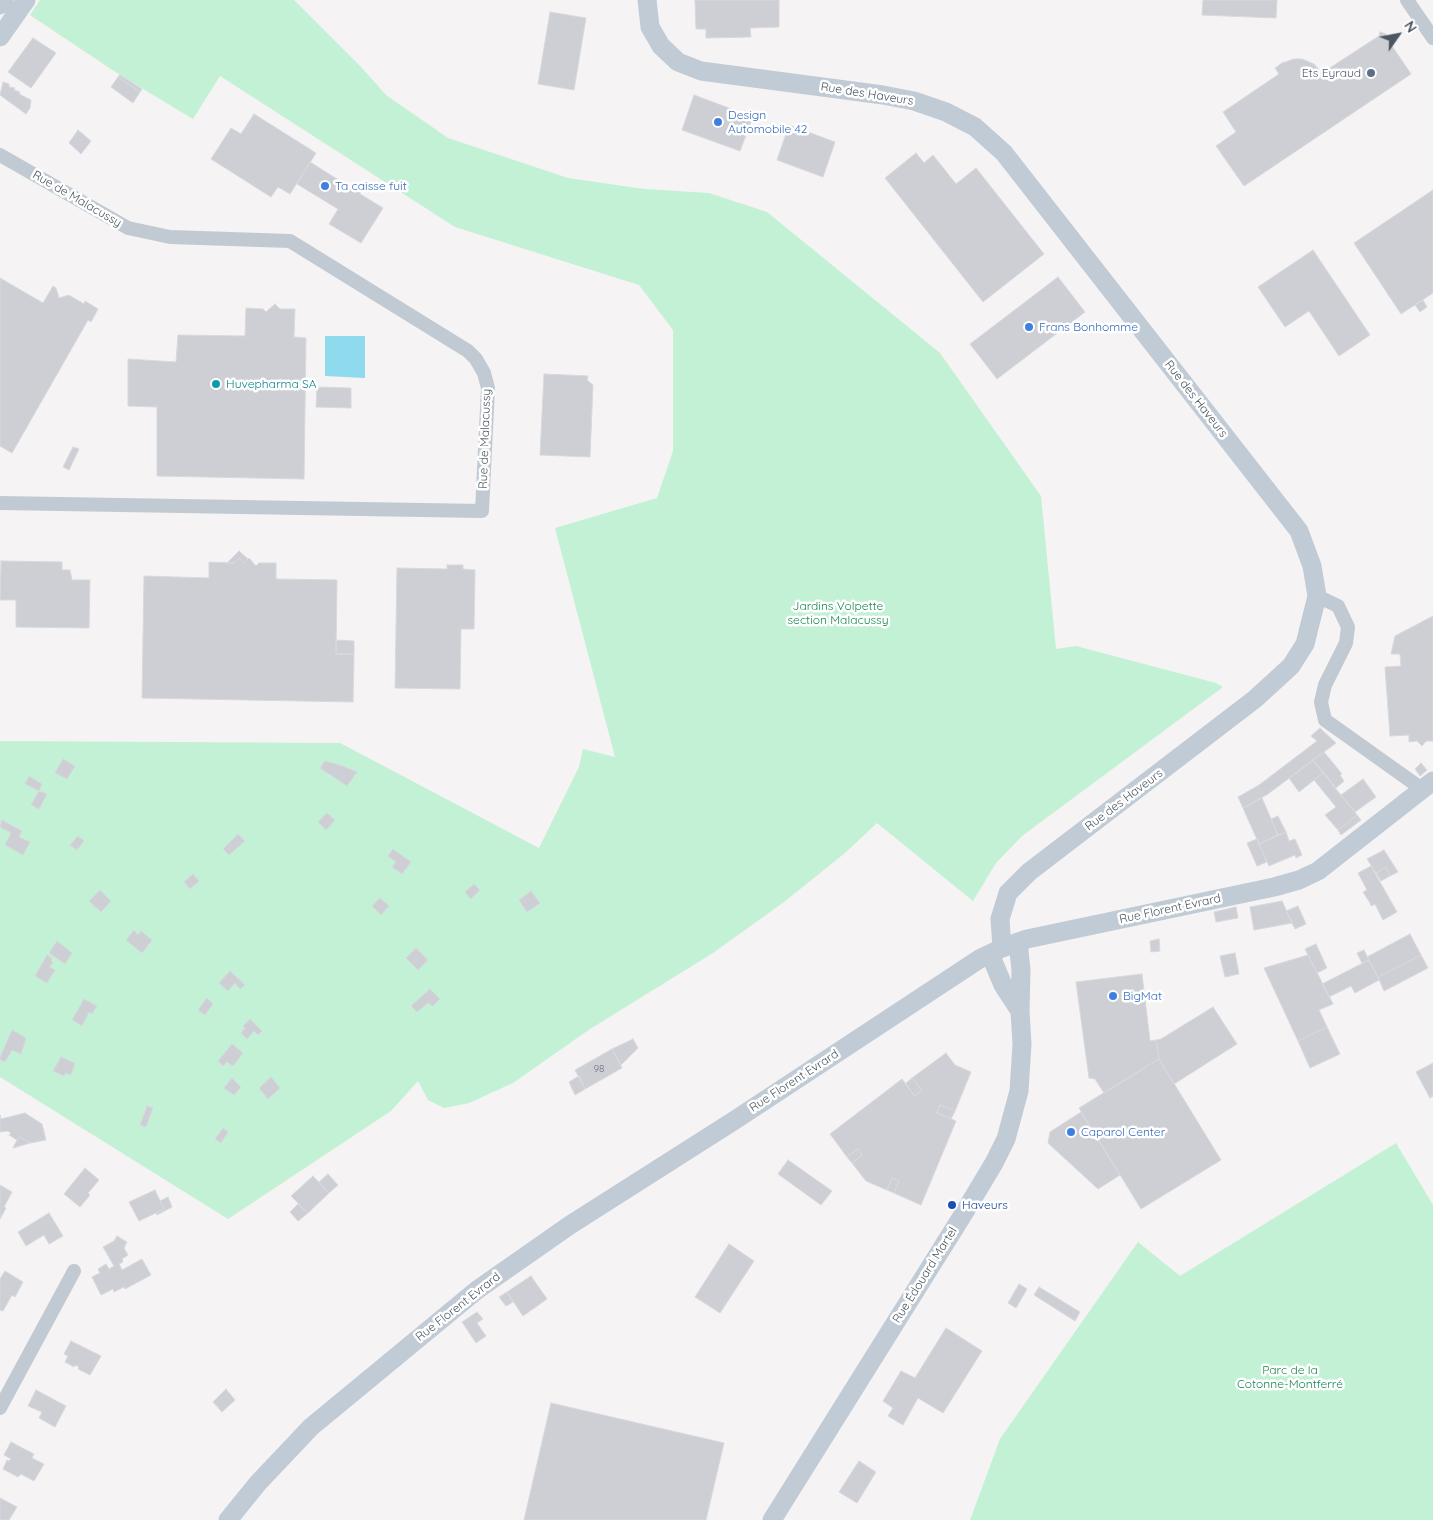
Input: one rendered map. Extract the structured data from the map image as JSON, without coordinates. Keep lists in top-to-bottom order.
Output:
{
  "streets": {
    "street": [
      "Rue des Haveurs",
      "Rue de Malacussy",
      "Rue Florent Evrard",
      "Rue Édouard Martel"
    ]
  },
  "crossings": [
    ["Rue des Haveurs", "Rue Florent Evrard"],
    ["Rue des Haveurs", "Rue Édouard Martel"],
    ["Rue Florent Evrard", "Rue Édouard Martel"]
  ],
  "parks": ["Jardins Volpette section Malacussy", "Parc de la Cotonne-Montferré"],
  "places": [
    "Ets Eyraud",
    "Design Automobile 42",
    "Ta caisse fuit",
    "Frans Bonhomme",
    "Huvepharma SA",
    "BigMat",
    "Caparol Center",
    "Haveurs"
  ],
  "house_numbers": ["98"],
  "north": "top right"
}
